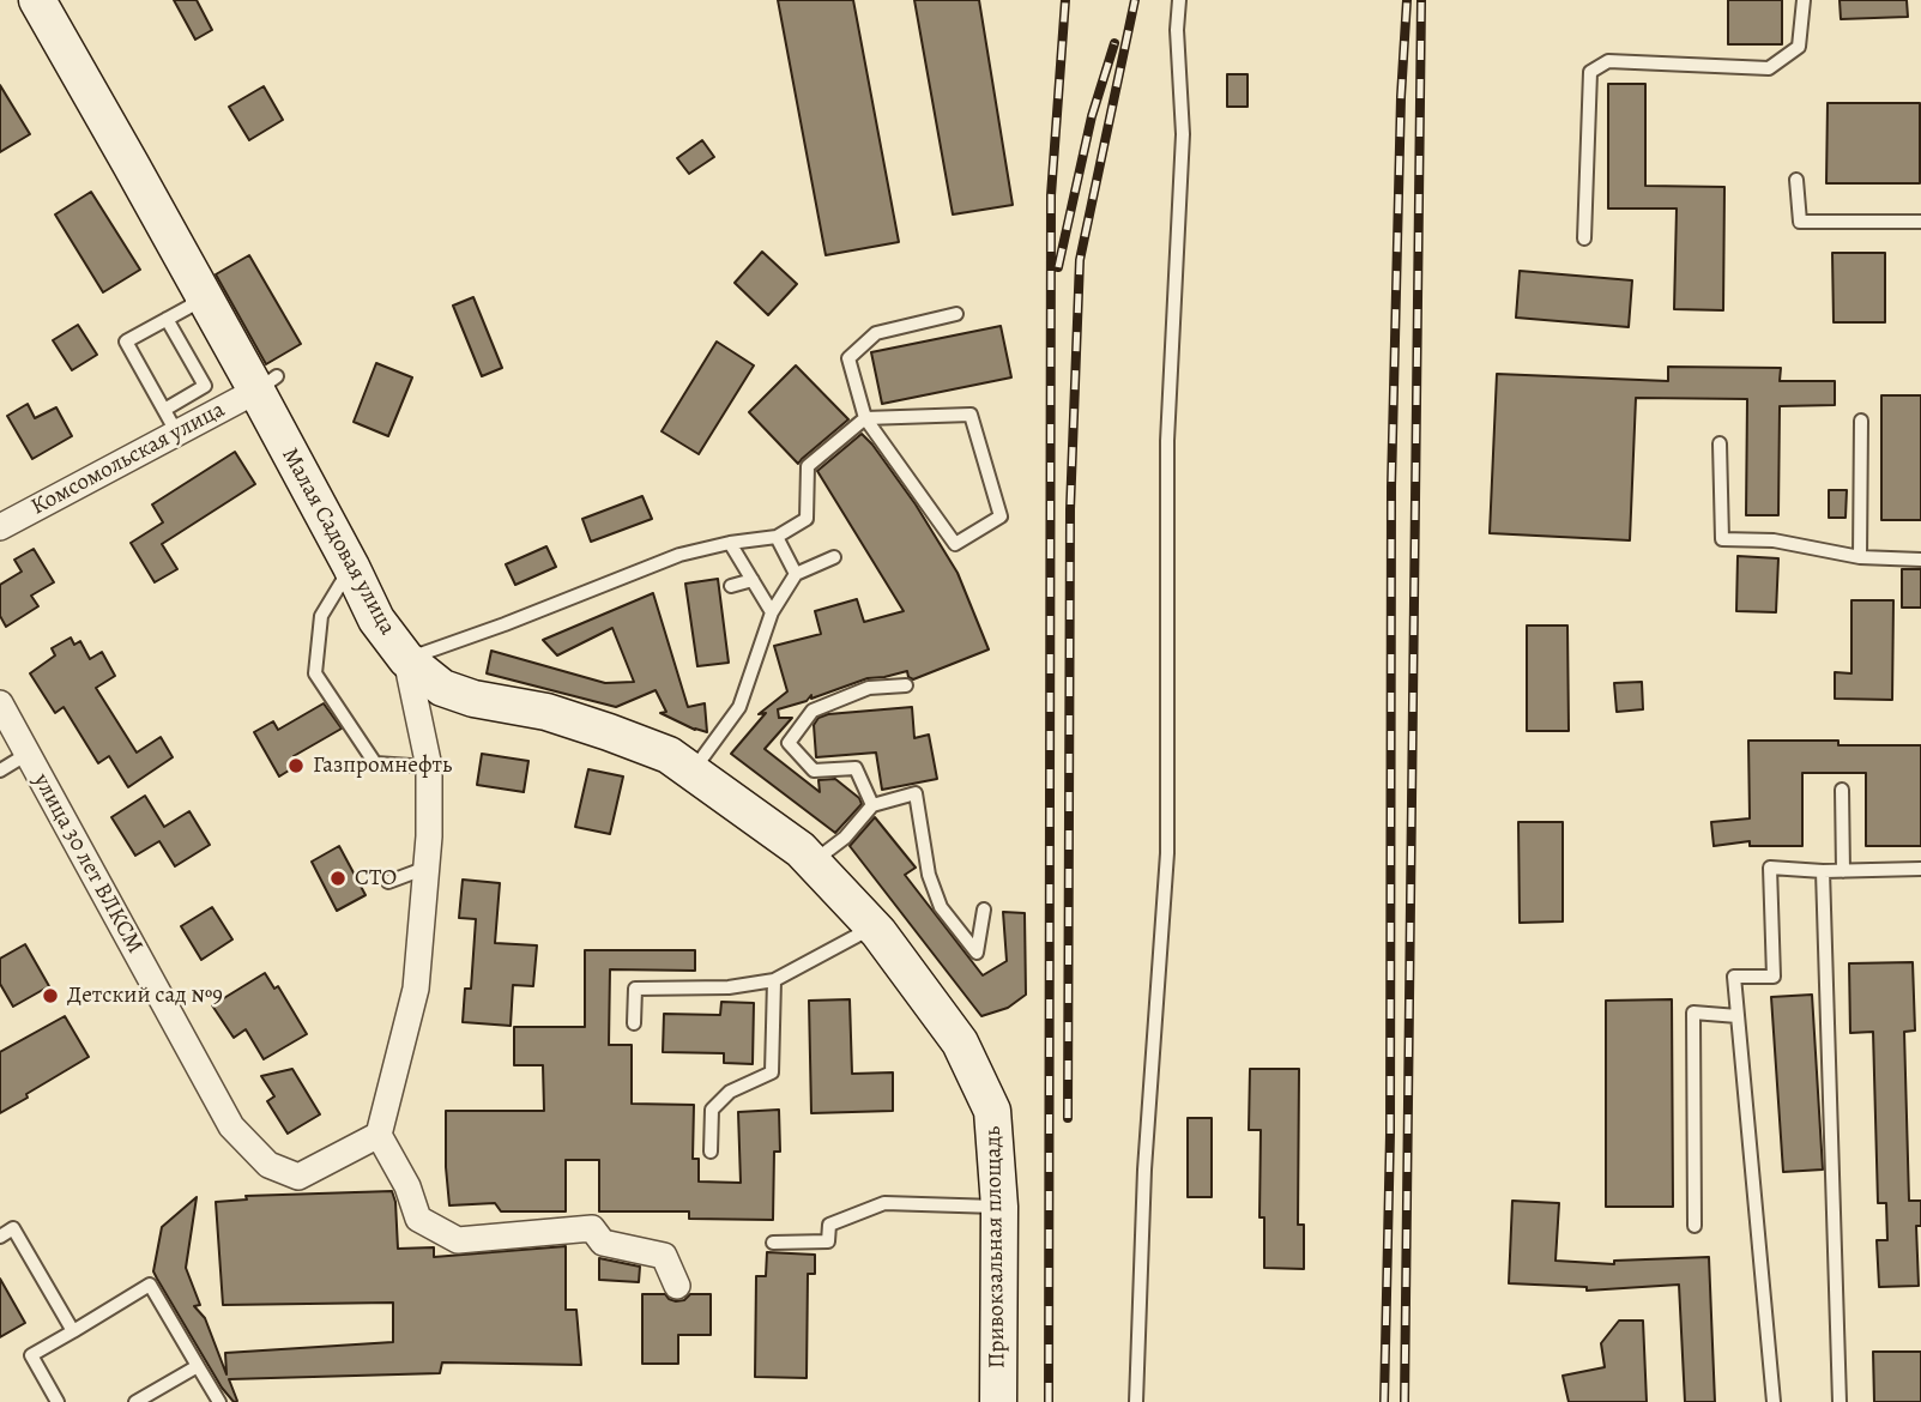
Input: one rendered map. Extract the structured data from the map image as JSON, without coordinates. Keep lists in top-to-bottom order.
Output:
{
  "streets": {
    "street": [
      "Комсомольская улица",
      "Малая Садовая улица",
      "улица 30 лет ВЛКСМ",
      "Привокзальная площадь"
    ]
  },
  "crossings": [
    ["Комсомольская улица", "Малая Садовая улица"],
    ["Малая Садовая улица", "улица 30 лет ВЛКСМ"],
    ["Малая Садовая улица", "Привокзальная площадь"]
  ],
  "places": ["Газпромнефть", "СТО", "Детский сад №9"]
}
